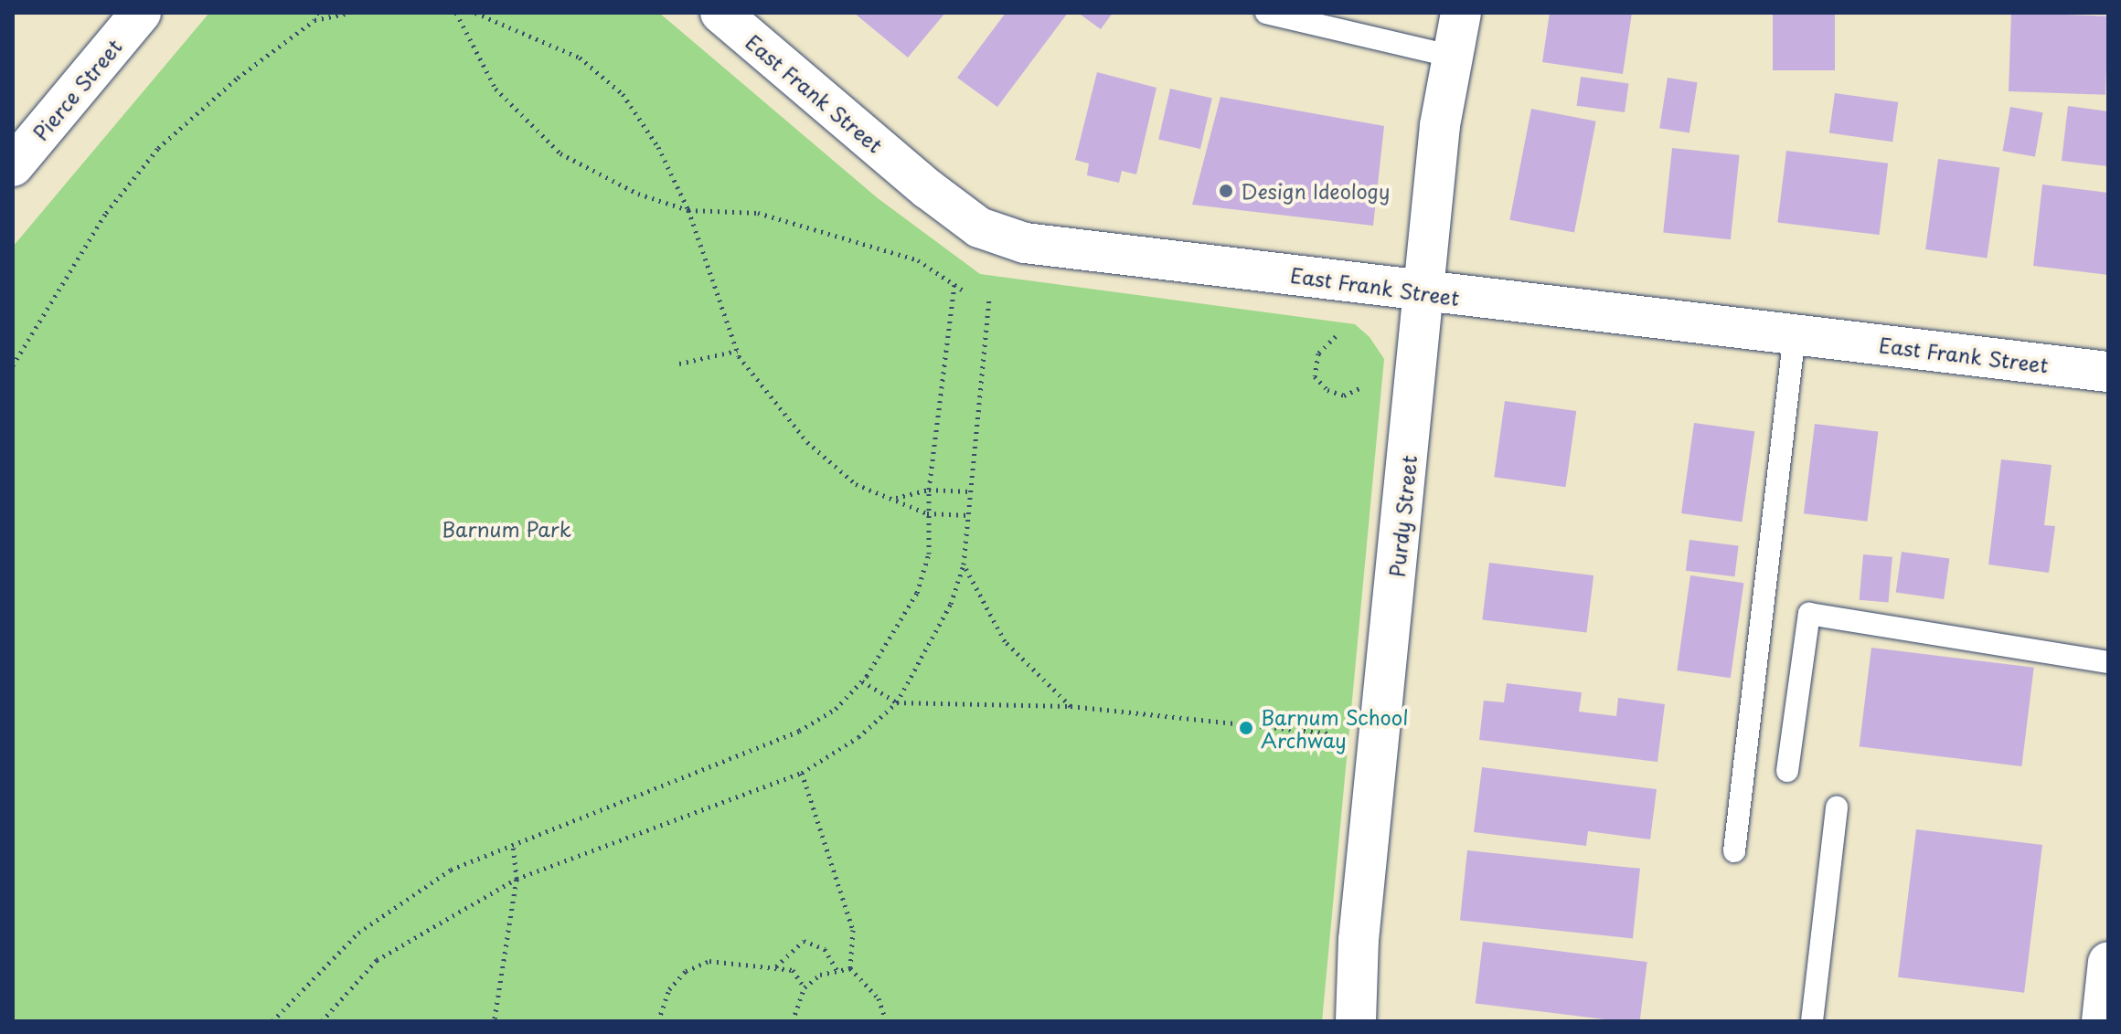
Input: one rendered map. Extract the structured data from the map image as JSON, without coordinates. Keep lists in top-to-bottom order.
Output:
{
  "streets": {
    "street": ["Pierce Street", "East Frank Street", "Purdy Street"]
  },
  "crossings": [
    ["East Frank Street", "Purdy Street"]
  ],
  "parks": ["Barnum Park"],
  "places": ["Design Ideology", "Barnum School Archway"]
}
